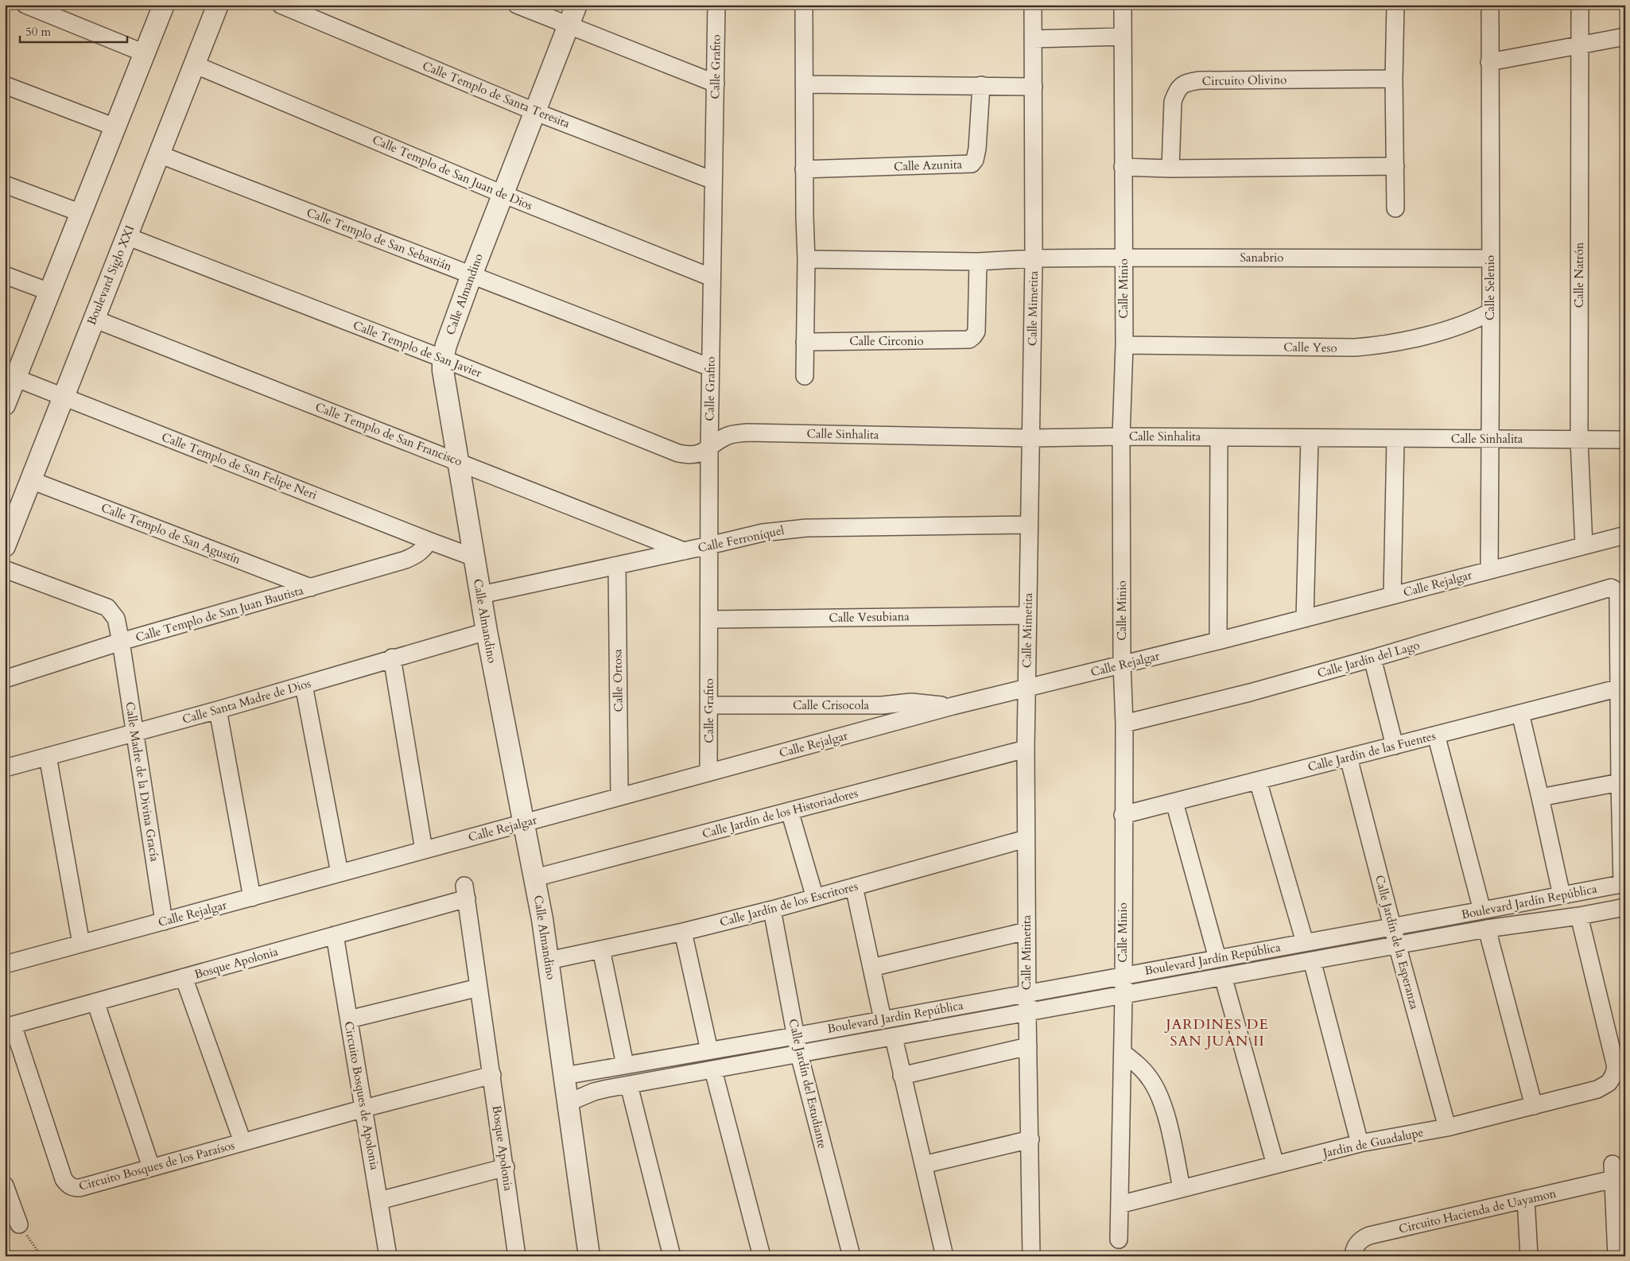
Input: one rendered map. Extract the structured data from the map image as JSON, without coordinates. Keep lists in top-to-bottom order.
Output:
{
  "streets": {
    "street": [
      "Calle Grafito",
      "Circuito Olivino",
      "Calle Templo de Santa Teresita",
      "Calle Azunita",
      "Calle Templo de San Juan de Dios",
      "Calle Templo de San Sebastián",
      "Sanabrio",
      "Boulevard Siglo XXI",
      "Calle Natrón",
      "Calle Selenio",
      "Calle Minio",
      "Calle Almandino",
      "Calle Mimetita",
      "Calle Circonio",
      "Calle Yeso",
      "Calle Templo de San Javier",
      "Calle Templo de San Francisco",
      "Calle Sinhalita",
      "Calle Templo de San Felipe Neri",
      "Calle Templo de San Agustín",
      "Calle Ferroníquel",
      "Calle Rejalgar",
      "Calle Templo de San Juan Bautista",
      "Calle Vesubiana",
      "Calle Jardín del Lago",
      "Calle Ortosa",
      "Calle Santa Madre de Dios",
      "Calle Crisocola",
      "Calle Jardín de las Fuentes",
      "Calle Madre de la Divina Gracía",
      "Calle Jardín de los Historiadores",
      "Boulevard Jardín República",
      "Calle Jardín de los Escritores",
      "Calle Jardín de la Esperanza",
      "Bosque Apolonia",
      "Calle Jardín del Estudiante",
      "Circuito Bosques de Apolonia",
      "Jardin de Guadalupe",
      "Circuito Bosques de los Paraísos",
      "Circuito Hacienda de Uayamon"
    ]
  },
  "crossings": [
    ["Calle Grafito", "Calle Templo de Santa Teresita"],
    ["Calle Grafito", "Calle Templo de San Juan de Dios"],
    ["Calle Grafito", "Calle Templo de San Sebastián"],
    ["Calle Grafito", "Calle Templo de San Javier"],
    ["Calle Grafito", "Calle Sinhalita"],
    ["Calle Grafito", "Calle Ferroníquel"],
    ["Calle Grafito", "Calle Rejalgar"],
    ["Calle Grafito", "Calle Vesubiana"],
    ["Calle Grafito", "Calle Crisocola"],
    ["Calle Templo de Santa Teresita", "Calle Almandino"],
    ["Calle Templo de San Juan de Dios", "Boulevard Siglo XXI"],
    ["Calle Templo de San Juan de Dios", "Calle Almandino"],
    ["Calle Templo de San Sebastián", "Boulevard Siglo XXI"],
    ["Calle Templo de San Sebastián", "Calle Almandino"],
    ["Sanabrio", "Calle Selenio"],
    ["Sanabrio", "Calle Minio"],
    ["Sanabrio", "Calle Mimetita"],
    ["Boulevard Siglo XXI", "Calle Templo de San Javier"],
    ["Boulevard Siglo XXI", "Calle Templo de San Francisco"],
    ["Boulevard Siglo XXI", "Calle Templo de San Felipe Neri"],
    ["Boulevard Siglo XXI", "Calle Templo de San Agustín"],
    ["Calle Natrón", "Calle Sinhalita"],
    ["Calle Natrón", "Calle Rejalgar"],
    ["Calle Selenio", "Calle Yeso"],
    ["Calle Selenio", "Calle Sinhalita"],
    ["Calle Selenio", "Calle Rejalgar"],
    ["Calle Minio", "Calle Yeso"],
    ["Calle Minio", "Calle Sinhalita"],
    ["Calle Minio", "Calle Rejalgar"],
    ["Calle Minio", "Calle Jardín del Lago"],
    ["Calle Minio", "Calle Jardín de las Fuentes"],
    ["Calle Minio", "Boulevard Jardín República"],
    ["Calle Minio", "Jardin de Guadalupe"],
    ["Calle Almandino", "Calle Templo de San Javier"],
    ["Calle Almandino", "Calle Templo de San Francisco"],
    ["Calle Almandino", "Calle Templo de San Felipe Neri"],
    ["Calle Almandino", "Calle Ferroníquel"],
    ["Calle Almandino", "Calle Rejalgar"],
    ["Calle Almandino", "Calle Santa Madre de Dios"],
    ["Calle Almandino", "Calle Jardín de los Historiadores"],
    ["Calle Almandino", "Boulevard Jardín República"],
    ["Calle Almandino", "Calle Jardín de los Escritores"],
    ["Calle Mimetita", "Calle Sinhalita"],
    ["Calle Mimetita", "Calle Ferroníquel"],
    ["Calle Mimetita", "Calle Rejalgar"],
    ["Calle Mimetita", "Calle Vesubiana"],
    ["Calle Mimetita", "Calle Jardín de los Historiadores"],
    ["Calle Mimetita", "Boulevard Jardín República"],
    ["Calle Mimetita", "Calle Jardín de los Escritores"],
    ["Calle Templo de San Javier", "Calle Sinhalita"],
    ["Calle Templo de San Francisco", "Calle Ferroníquel"],
    ["Calle Templo de San Felipe Neri", "Calle Templo de San Juan Bautista"],
    ["Calle Templo de San Agustín", "Calle Templo de San Juan Bautista"],
    ["Calle Ferroníquel", "Calle Ortosa"],
    ["Calle Rejalgar", "Calle Ortosa"],
    ["Calle Rejalgar", "Calle Crisocola"],
    ["Calle Rejalgar", "Calle Madre de la Divina Gracía"],
    ["Calle Templo de San Juan Bautista", "Calle Madre de la Divina Gracía"],
    ["Calle Jardín del Lago", "Calle Jardín de las Fuentes"],
    ["Calle Santa Madre de Dios", "Calle Madre de la Divina Gracía"],
    ["Calle Jardín de las Fuentes", "Calle Jardín de la Esperanza"],
    ["Boulevard Jardín República", "Calle Jardín de la Esperanza"],
    ["Boulevard Jardín República", "Calle Jardín del Estudiante"],
    ["Boulevard Jardín República", "Jardin de Guadalupe"],
    ["Calle Jardín de los Escritores", "Calle Jardín del Estudiante"],
    ["Calle Jardín de la Esperanza", "Jardin de Guadalupe"],
    ["Bosque Apolonia", "Circuito Bosques de Apolonia"],
    ["Bosque Apolonia", "Circuito Bosques de los Paraísos"],
    ["Circuito Bosques de Apolonia", "Circuito Bosques de los Paraísos"]
  ],
  "districts": ["JARDINES DE SAN JUAN II"],
  "scale_bar": "50 m"
}
